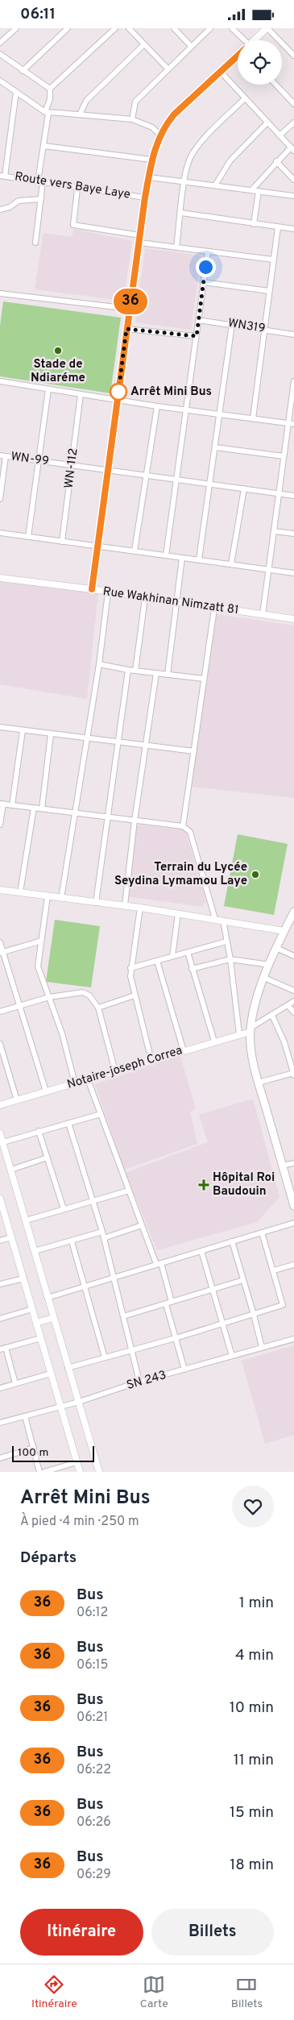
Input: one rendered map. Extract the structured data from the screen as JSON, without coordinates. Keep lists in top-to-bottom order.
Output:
{
  "streets": {
    "street": [
      "Route vers Baye Laye",
      "WN319",
      "WN-99",
      "WN-112",
      "Rue Wakhinan Nimzatt 81",
      "Notaire-joseph Correa",
      "SN 243"
    ]
  },
  "crossings": [
    ["WN-99", "WN-112"]
  ],
  "places": {
    "other": ["Stade de Ndiaréme", "Arrêt Mini Bus", "Terrain du Lycée Seydina Lymamou Laye"],
    "health": ["Hôpital Roi Baudouin"]
  },
  "lines": ["bus line 36"],
  "scale_bar": "100 m",
  "page": {
    "status": "06:11",
    "on_map": "36",
    "scale": "100 m",
    "heading": [
      ["Arrêt Mini Bus", "À pied · 4 min · 250 m"],
      "Départs"
    ],
    "list": [
      {
        "mark": "36",
        "name": "Bus",
        "note": "06:12",
        "value": "1 min"
      },
      {
        "mark": "36",
        "name": "Bus",
        "note": "06:15",
        "value": "4 min"
      },
      {
        "mark": "36",
        "name": "Bus",
        "note": "06:21",
        "value": "10 min"
      },
      {
        "mark": "36",
        "name": "Bus",
        "note": "06:22",
        "value": "11 min"
      },
      {
        "mark": "36",
        "name": "Bus",
        "note": "06:26",
        "value": "15 min"
      },
      {
        "mark": "36",
        "name": "Bus",
        "note": "06:29",
        "value": "18 min"
      }
    ],
    "buttons": ["Itinéraire", "Billets"],
    "tabs": ["Itinéraire", "Carte", "Billets"]
  }
}
